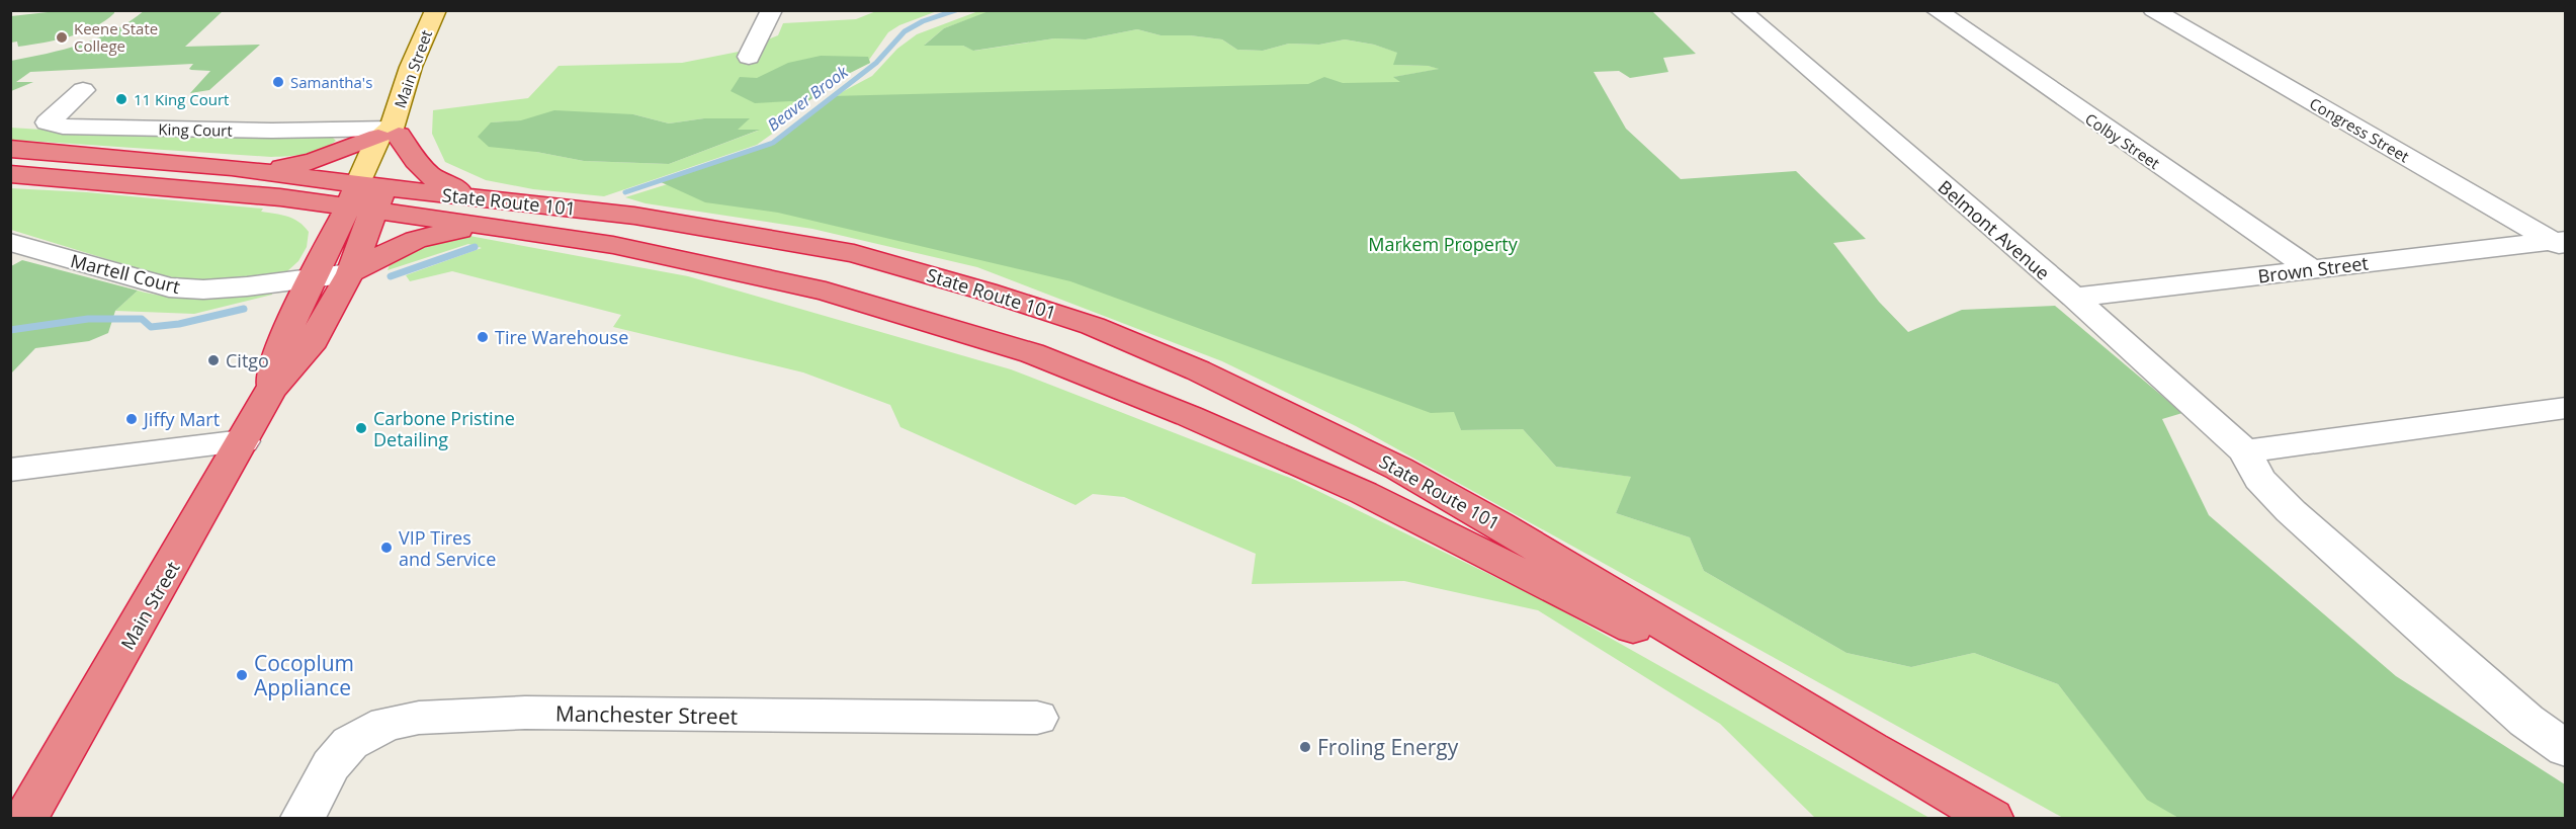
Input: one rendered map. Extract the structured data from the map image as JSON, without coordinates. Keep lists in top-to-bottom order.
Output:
{
  "streets": {
    "highway": ["Main Street", "State Route 101"],
    "street": [
      "King Court",
      "Congress Street",
      "Colby Street",
      "Belmont Avenue",
      "Brown Street",
      "Martell Court",
      "Manchester Street"
    ]
  },
  "crossings": [
    ["Main Street", "King Court"],
    ["Main Street", "State Route 101"],
    ["Main Street", "Martell Court"],
    ["Congress Street", "Brown Street"],
    ["Colby Street", "Brown Street"],
    ["Belmont Avenue", "Brown Street"]
  ],
  "water": ["Beaver Brook"],
  "parks": ["Markem Property"],
  "places": [
    "Keene State College",
    "Samantha's",
    "11 King Court",
    "Tire Warehouse",
    "Citgo",
    "Jiffy Mart",
    "Carbone Pristine Detailing",
    "VIP Tires and Service",
    "Cocoplum Appliance",
    "Froling Energy"
  ]
}
